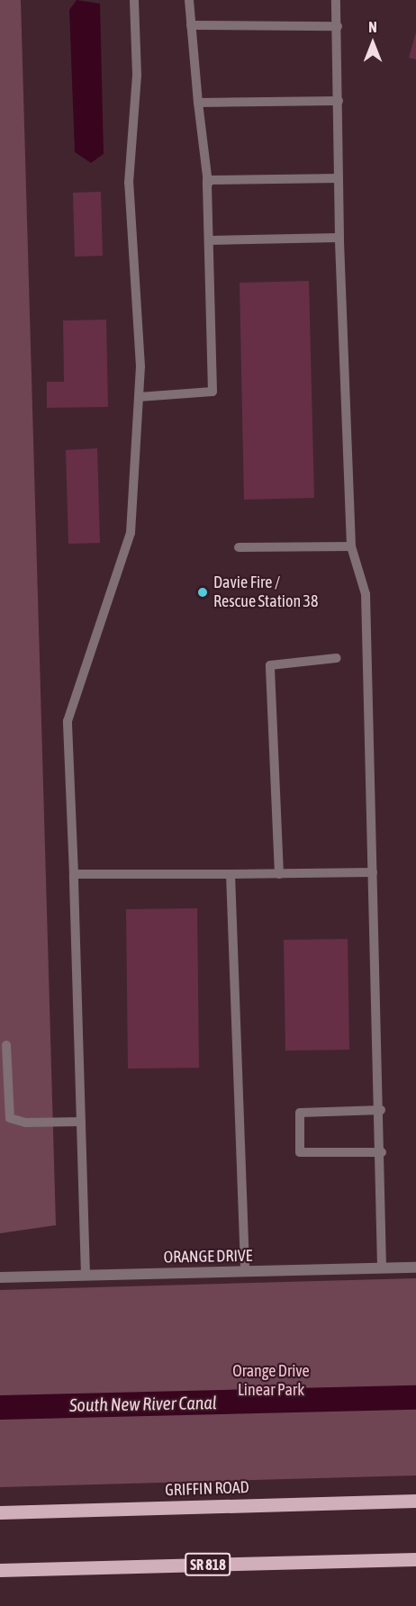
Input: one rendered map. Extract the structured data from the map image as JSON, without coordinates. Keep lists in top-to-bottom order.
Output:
{
  "streets": {
    "main road": ["GRIFFIN ROAD", "SR 818"],
    "street": ["ORANGE DRIVE"]
  },
  "water": ["South New River Canal"],
  "parks": ["Orange Drive Linear Park"],
  "places": ["Davie Fire / Rescue Station 38"],
  "north": "top"
}
